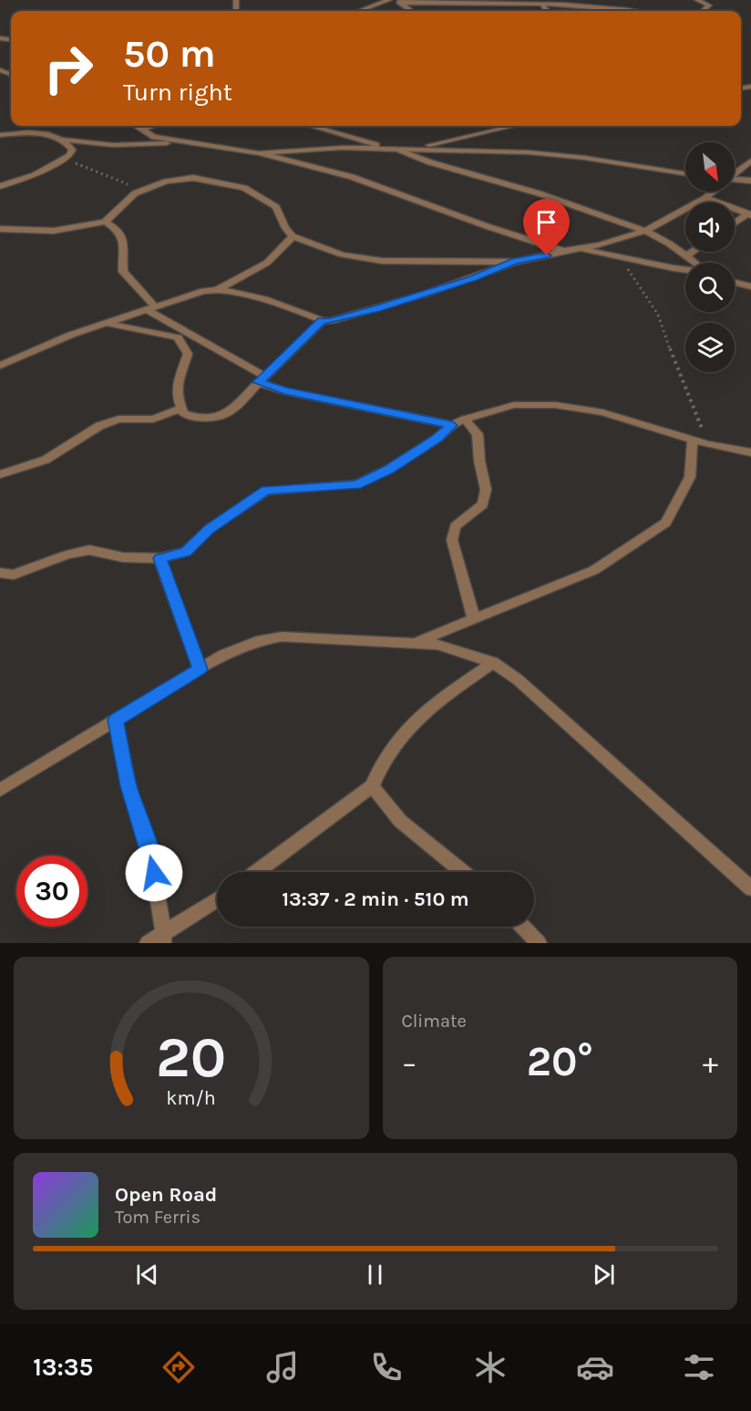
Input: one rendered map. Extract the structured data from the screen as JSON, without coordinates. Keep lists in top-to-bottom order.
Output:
{
  "north": "bottom right",
  "page": {
    "turn": ["50 m", "Turn right"],
    "limit": "30",
    "trip": "13:37 · 2 min · 510 m",
    "tile": "Climate",
    "heat": ["−", "20°", "+"],
    "song": ["Open Road", "Tom Ferris"],
    "tabs": "13:35",
    "gauge": ["20", "km/h"]
  }
}
